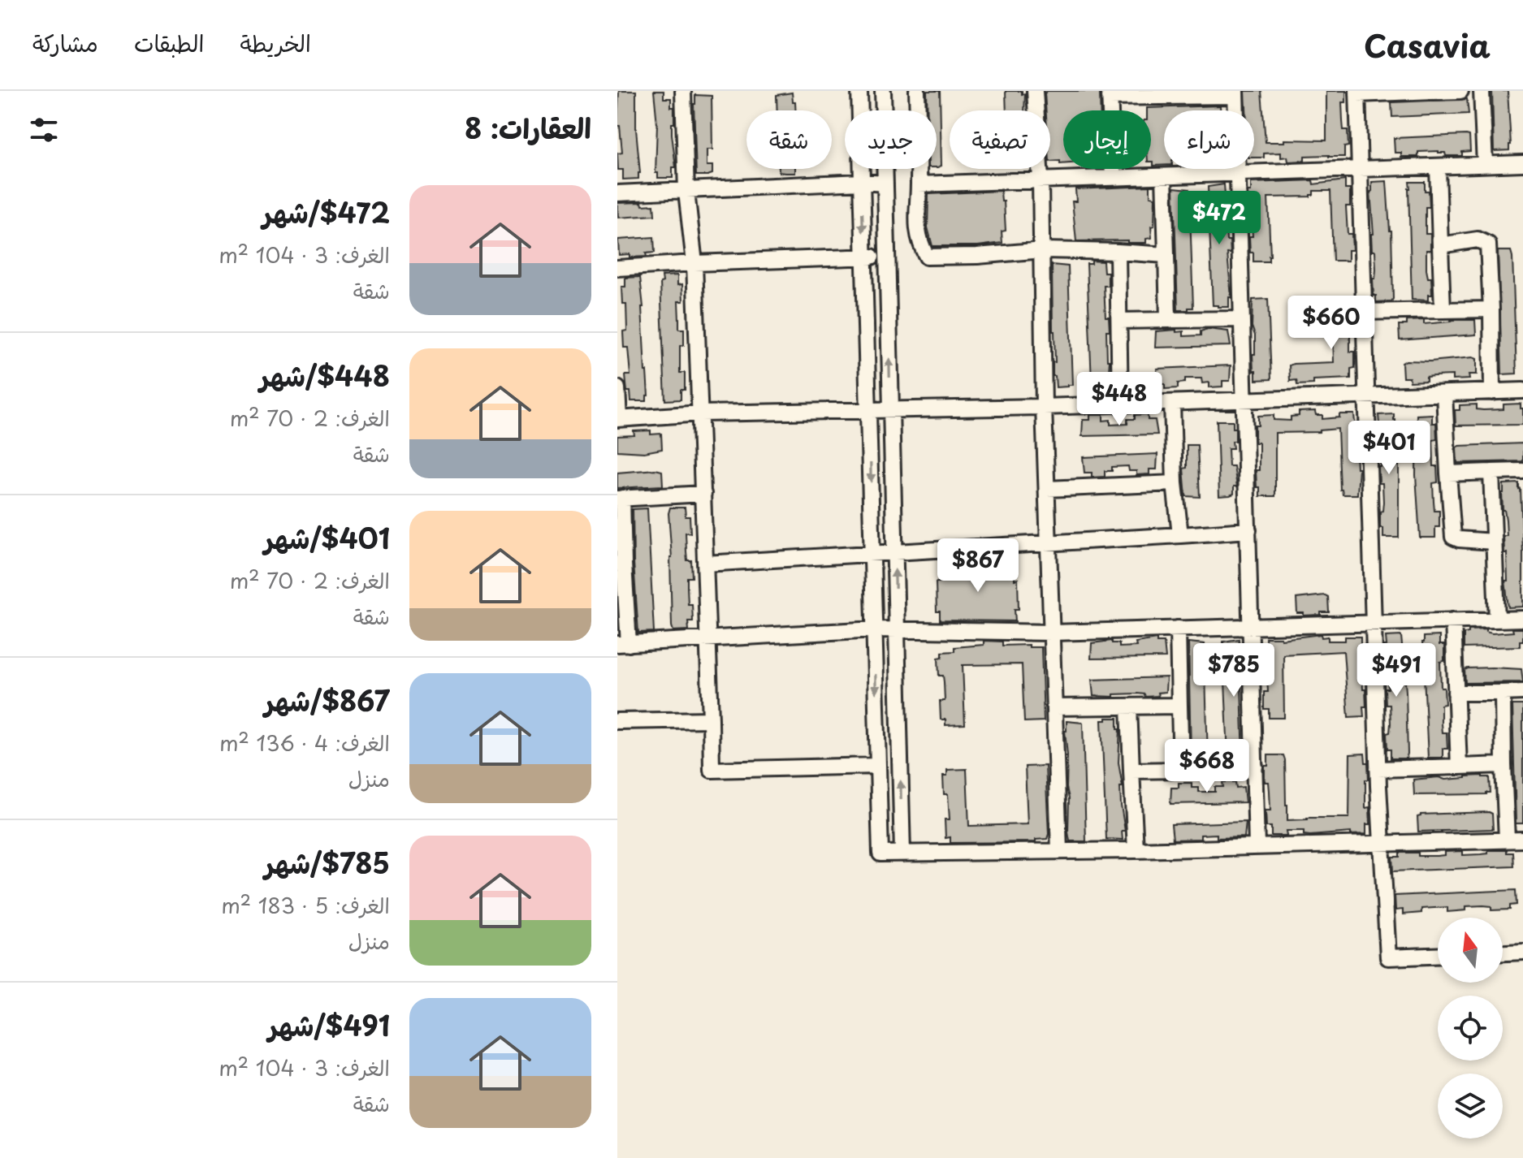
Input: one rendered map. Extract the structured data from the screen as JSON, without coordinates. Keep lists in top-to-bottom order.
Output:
{
  "north": "top",
  "page": {
    "header": "Casavia",
    "nav": ["الخريطة", "الطبقات", "مشاركة"],
    "heading": "العقارات: 8",
    "chip": [
      "شراء",
      "إيجار",
      "تصفية",
      "جديد",
      "شقة"
    ],
    "list": [
      {
        "name": "$472/شهر",
        "note": "الغرف: 3 · 104 m² · شقة"
      },
      {
        "name": "$448/شهر",
        "note": "الغرف: 2 · 70 m² · شقة"
      },
      {
        "name": "$401/شهر",
        "note": "الغرف: 2 · 70 m² · شقة"
      },
      {
        "name": "$867/شهر",
        "note": "الغرف: 4 · 136 m² · منزل"
      },
      {
        "name": "$785/شهر",
        "note": "الغرف: 5 · 183 m² · منزل"
      },
      {
        "name": "$491/شهر",
        "note": "الغرف: 3 · 104 m² · شقة"
      }
    ],
    "price": [
      "$472",
      "$660",
      "$448",
      "$401",
      "$867",
      "$785",
      "$491",
      "$668"
    ]
  }
}
